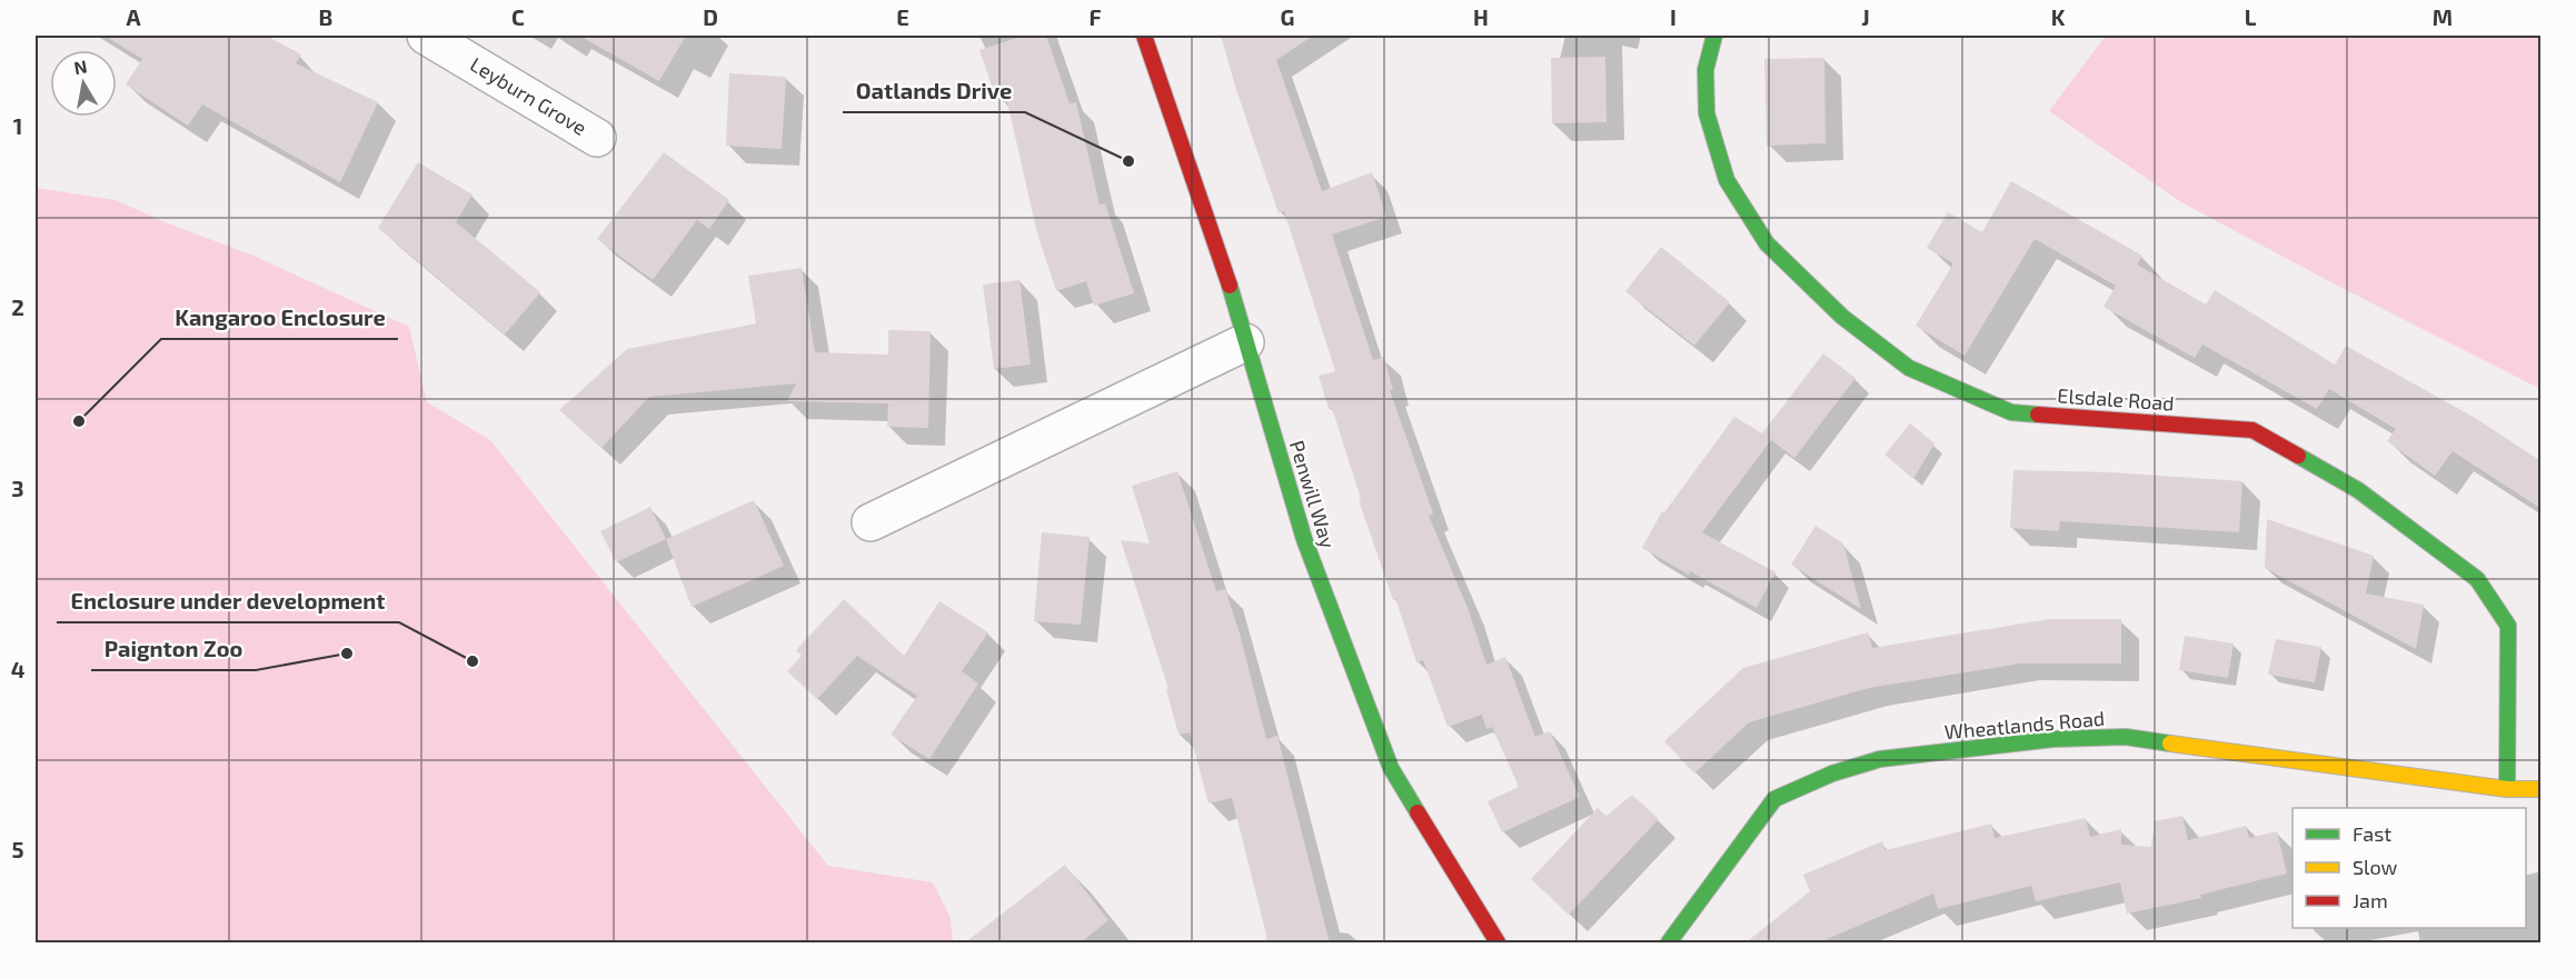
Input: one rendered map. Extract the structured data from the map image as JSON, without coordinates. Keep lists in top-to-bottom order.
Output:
{
  "streets": {
    "street": [
      "Leyburn Grove",
      "Elsdale Road",
      "Penwill Way",
      "Wheatlands Road"
    ]
  },
  "crossings": [
    ["Elsdale Road", "Wheatlands Road"]
  ],
  "places": [
    "Oatlands Drive",
    "Kangaroo Enclosure",
    "Paignton Zoo",
    "Enclosure under development"
  ],
  "legend": ["Fast", "Slow", "Jam"],
  "north": "top",
  "grid": {
    "columns": [
      "A",
      "B",
      "C",
      "D",
      "E",
      "F",
      "G",
      "H",
      "I",
      "J",
      "K",
      "L",
      "M"
    ],
    "rows": [
      "1",
      "2",
      "3",
      "4",
      "5"
    ]
  }
}
